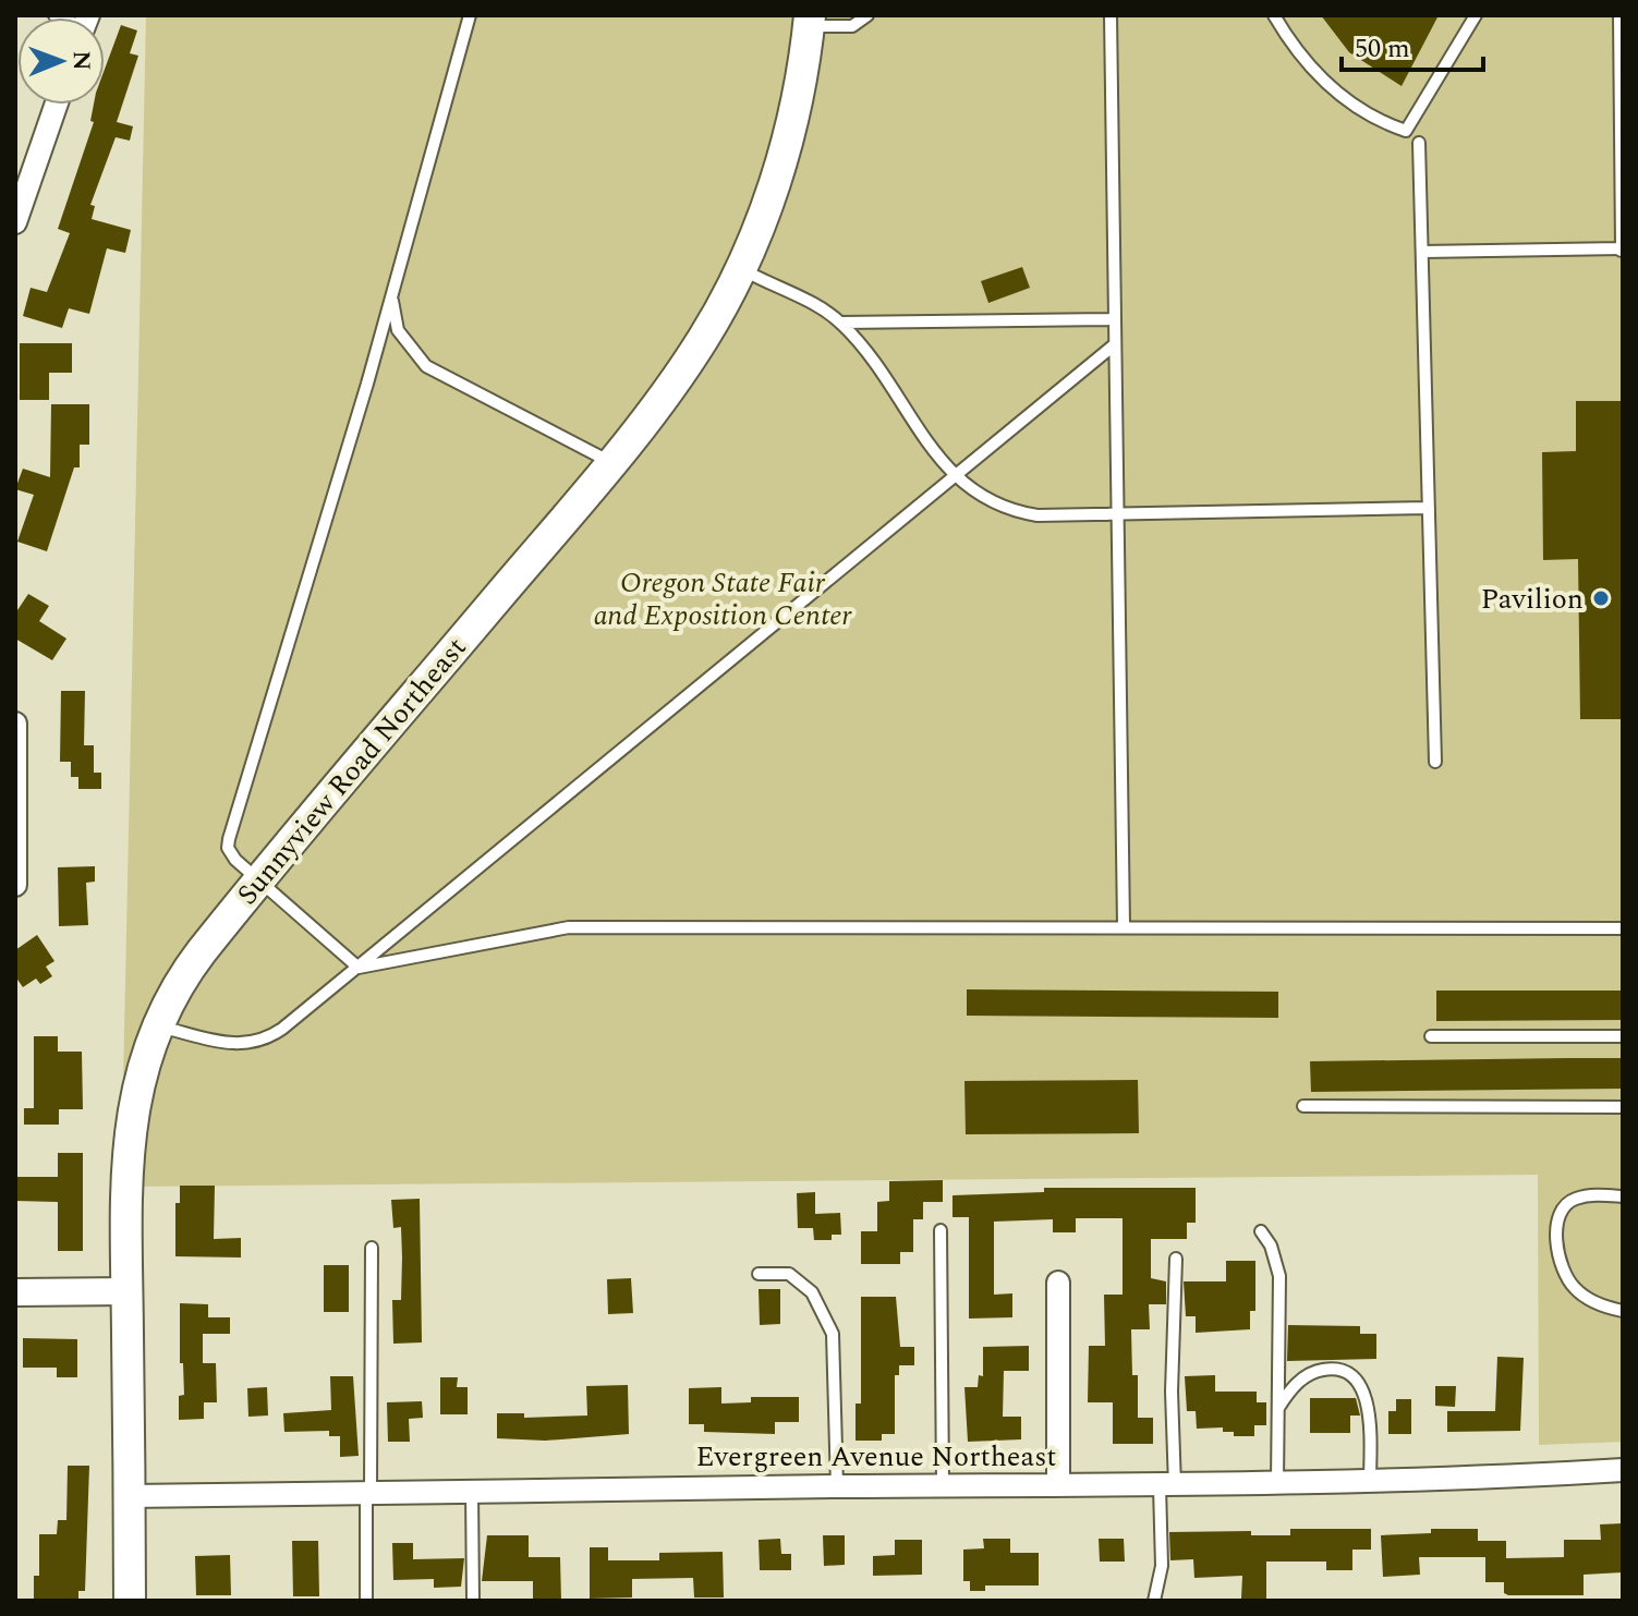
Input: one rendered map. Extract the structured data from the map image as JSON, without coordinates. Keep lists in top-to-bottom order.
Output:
{
  "streets": {
    "main road": ["Sunnyview Road Northeast"],
    "street": ["Evergreen Avenue Northeast"]
  },
  "crossings": [
    ["Sunnyview Road Northeast", "Evergreen Avenue Northeast"]
  ],
  "parks": ["Oregon State Fair and Exposition Center"],
  "places": ["Pavilion"],
  "scale_bar": "50 m",
  "north": "right"
}
